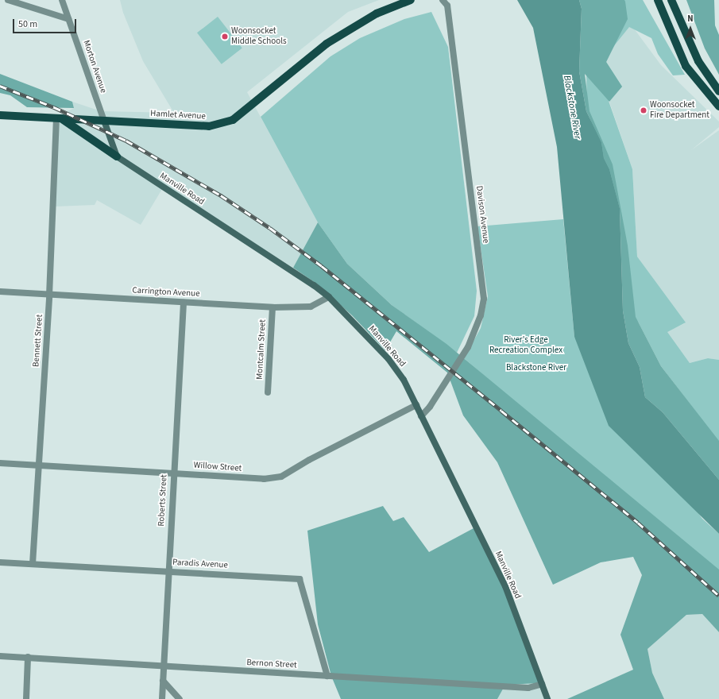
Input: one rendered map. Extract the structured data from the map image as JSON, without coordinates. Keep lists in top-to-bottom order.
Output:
{
  "streets": {
    "main road": ["Hamlet Avenue", "Manville Road"],
    "street": [
      "Morton Avenue",
      "Davison Avenue",
      "Carrington Avenue",
      "Bennett Street",
      "Montcalm Street",
      "Willow Street",
      "Roberts Street",
      "Paradis Avenue",
      "Bernon Street"
    ]
  },
  "crossings": [
    ["Morton Avenue", "Hamlet Avenue"],
    ["Hamlet Avenue", "Bennett Street"],
    ["Manville Road", "Davison Avenue"],
    ["Manville Road", "Carrington Avenue"],
    ["Manville Road", "Willow Street"],
    ["Manville Road", "Bernon Street"],
    ["Carrington Avenue", "Bennett Street"],
    ["Carrington Avenue", "Montcalm Street"],
    ["Carrington Avenue", "Roberts Street"],
    ["Bennett Street", "Willow Street"],
    ["Bennett Street", "Paradis Avenue"],
    ["Willow Street", "Roberts Street"],
    ["Roberts Street", "Paradis Avenue"],
    ["Roberts Street", "Bernon Street"],
    ["Paradis Avenue", "Bernon Street"]
  ],
  "water": ["Blackstone River"],
  "parks": ["River's Edge Recreation Complex", "Blackstone River"],
  "places": ["Woonsocket Middle Schools", "Woonsocket Fire Department"],
  "scale_bar": "50 m",
  "north": "top"
}
